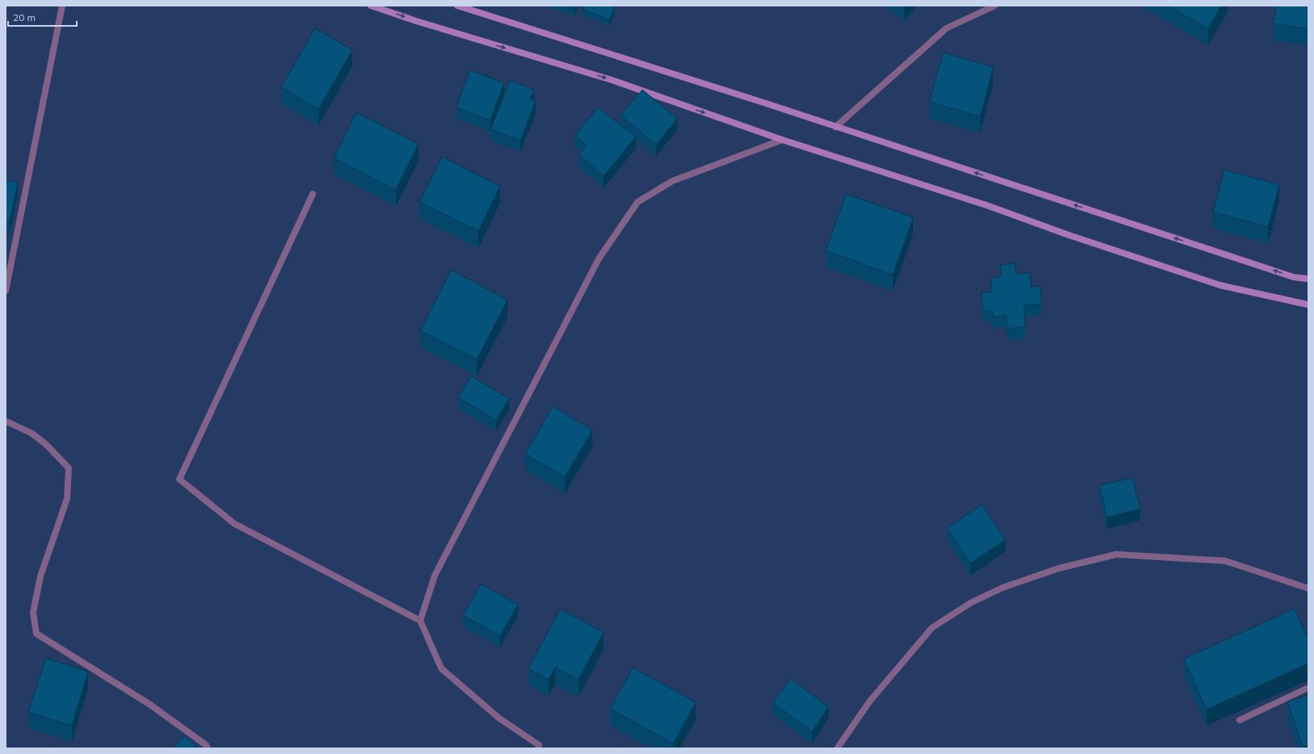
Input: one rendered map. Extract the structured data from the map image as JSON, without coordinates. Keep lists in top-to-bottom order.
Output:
{
  "scale_bar": "20 m"
}
